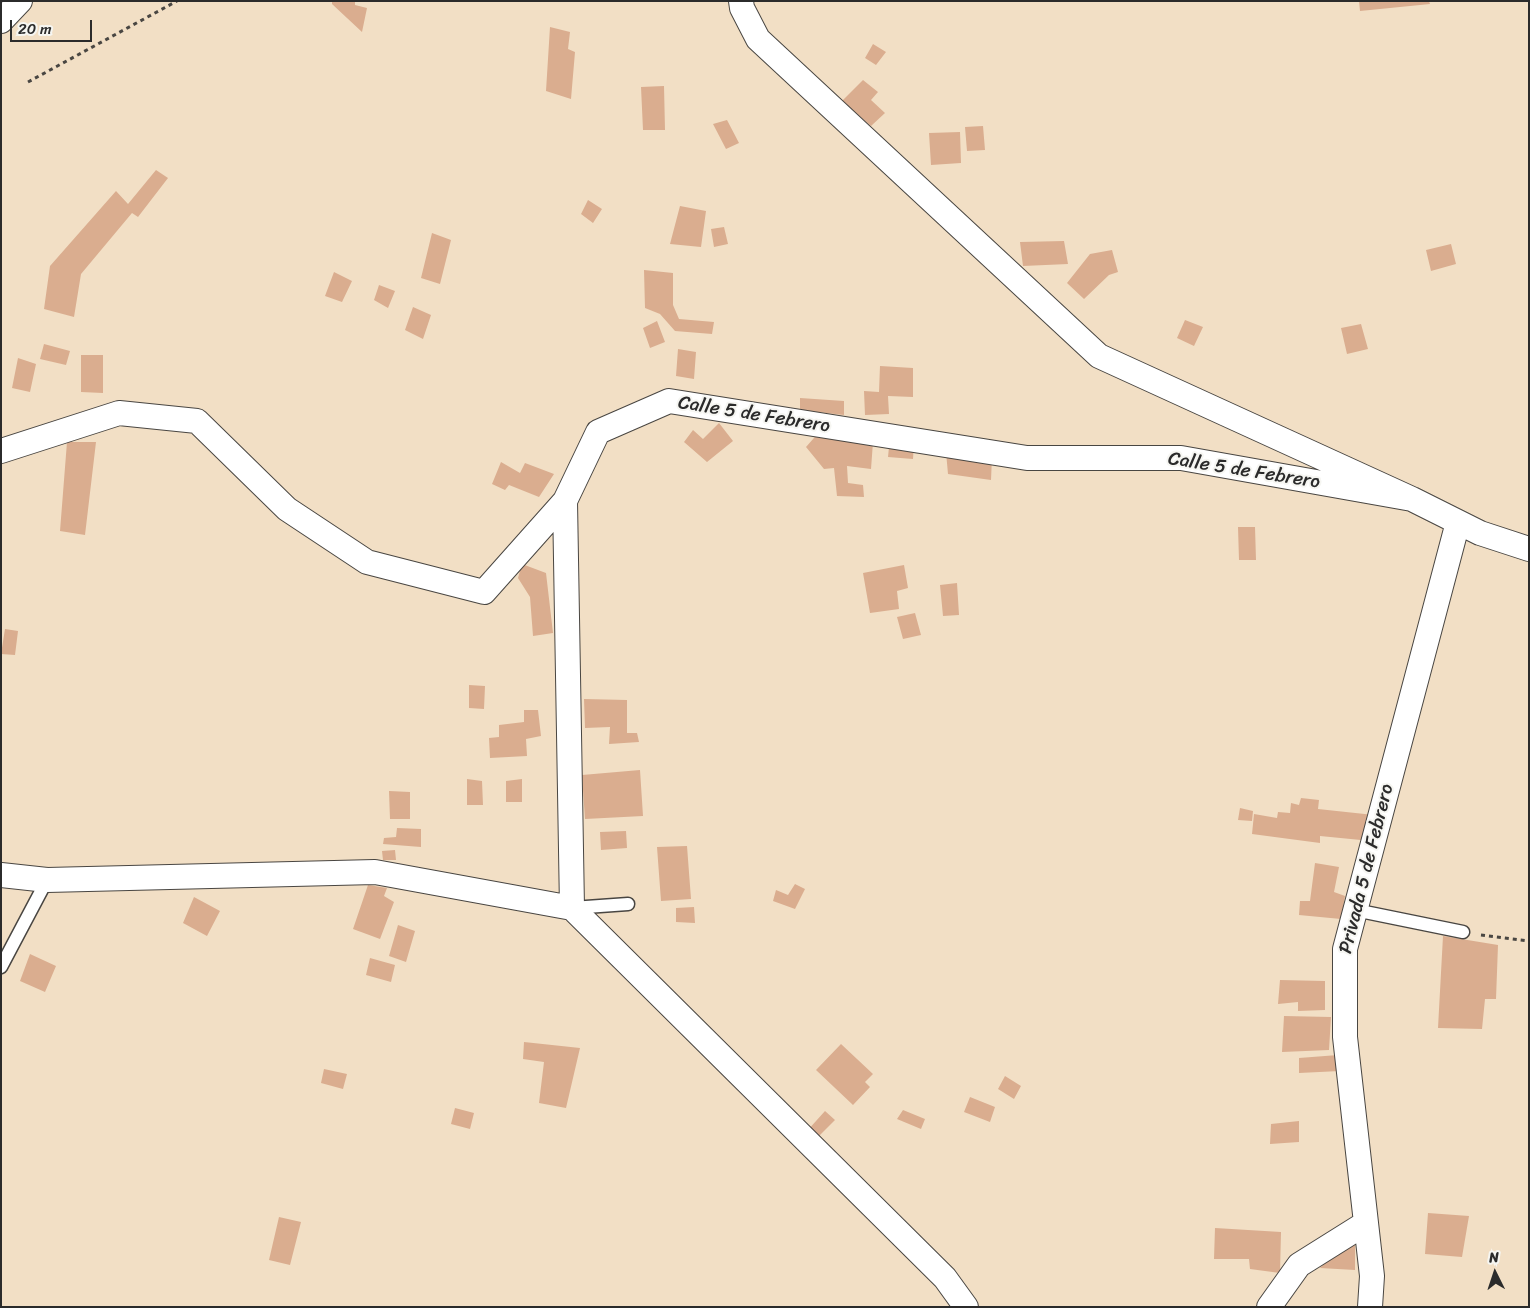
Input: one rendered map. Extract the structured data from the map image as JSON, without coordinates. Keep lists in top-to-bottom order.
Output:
{
  "streets": {
    "street": ["Calle 5 de Febrero", "Privada 5 de Febrero"]
  },
  "crossings": [
    ["Calle 5 de Febrero", "Privada 5 de Febrero"]
  ],
  "scale_bar": "20 m",
  "north": "top"
}
